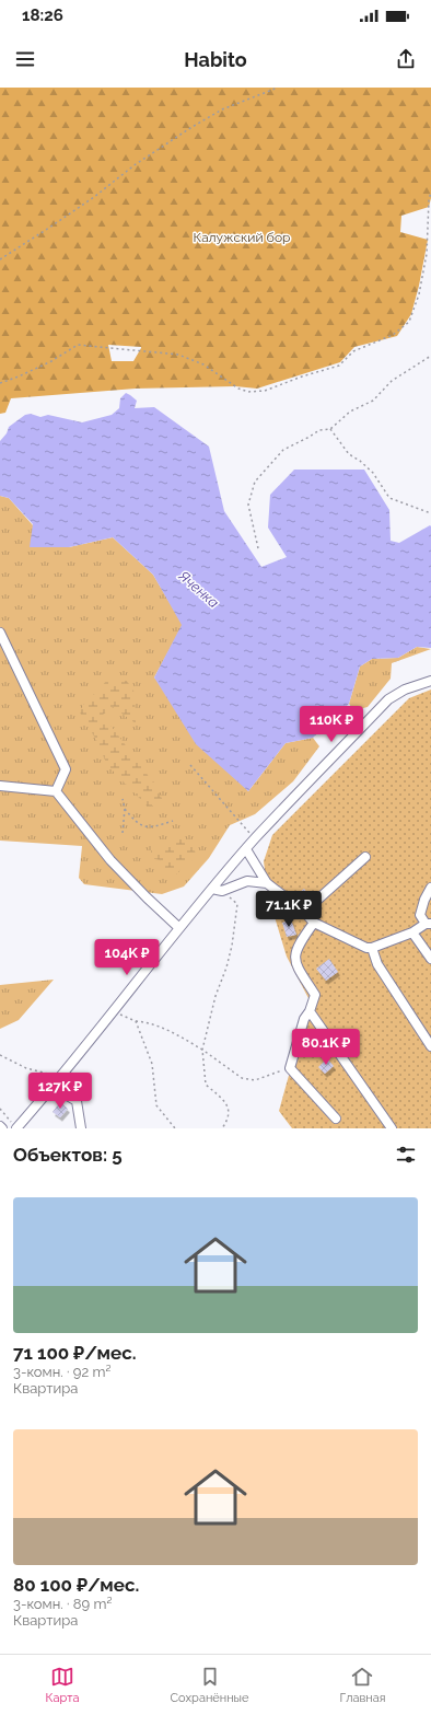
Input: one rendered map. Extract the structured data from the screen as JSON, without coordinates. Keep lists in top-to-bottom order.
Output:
{
  "water": ["Яченка"],
  "parks": ["Калужский бор"],
  "page": {
    "status": "18:26",
    "header": "Habito",
    "price": [
      "110K ₽",
      "71.1K ₽",
      "104K ₽",
      "80.1K ₽",
      "127K ₽"
    ],
    "heading": "Объектов: 5",
    "list": [
      {
        "name": "71 100 ₽/мес.",
        "note": "3-комн. · 92 m² · Квартира"
      },
      {
        "name": "80 100 ₽/мес.",
        "note": "3-комн. · 89 m² · Квартира"
      }
    ],
    "tabs": ["Карта", "Сохранённые", "Главная"]
  }
}
